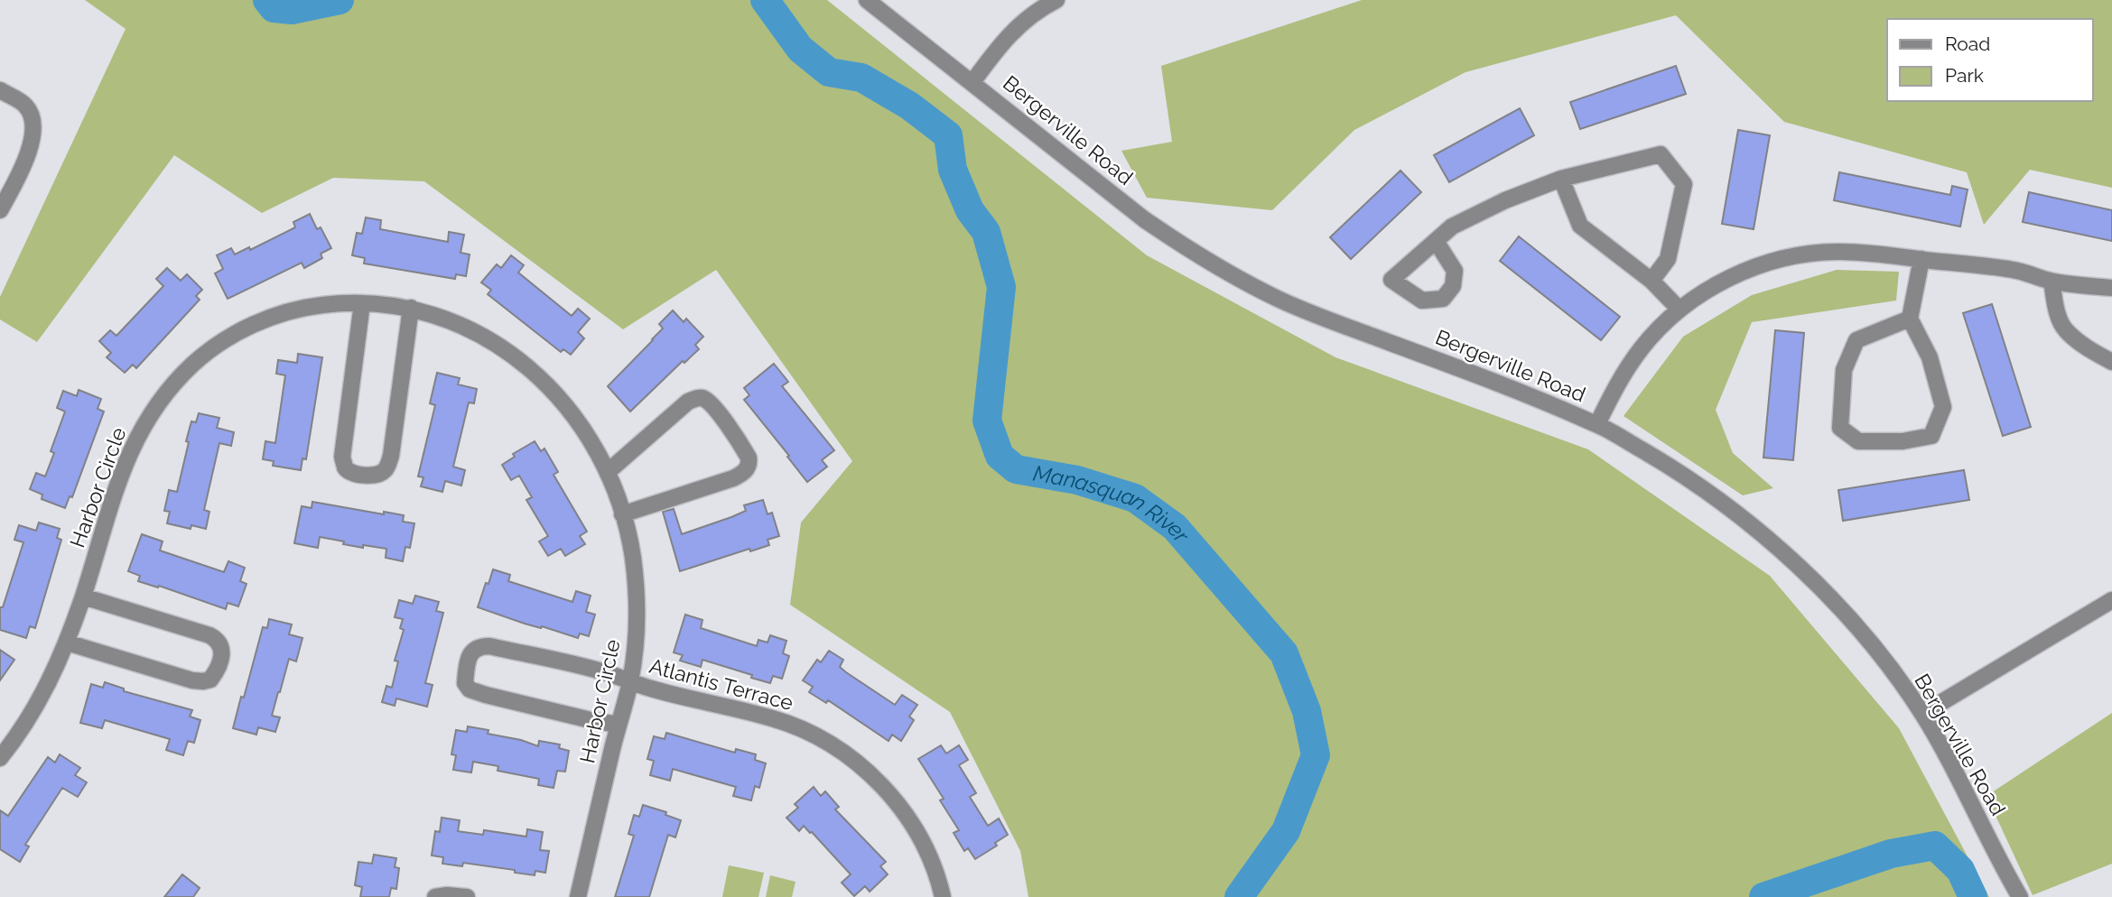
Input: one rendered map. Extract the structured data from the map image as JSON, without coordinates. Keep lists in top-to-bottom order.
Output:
{
  "streets": {
    "street": ["Bergerville Road", "Harbor Circle", "Atlantis Terrace"]
  },
  "crossings": [
    ["Harbor Circle", "Atlantis Terrace"]
  ],
  "water": ["Manasquan River"],
  "legend": ["Road", "Park"]
}
